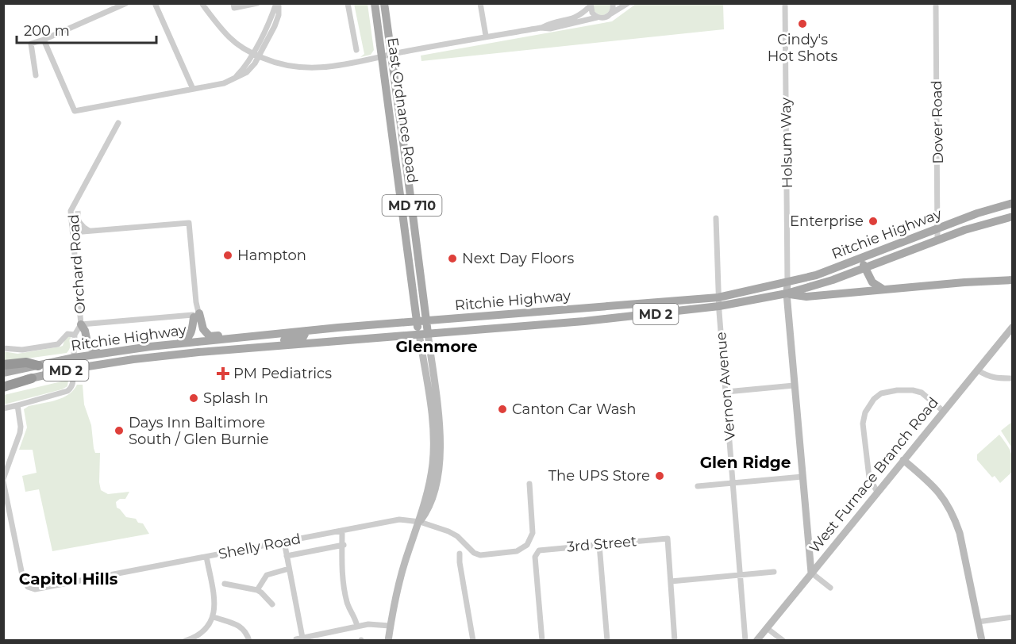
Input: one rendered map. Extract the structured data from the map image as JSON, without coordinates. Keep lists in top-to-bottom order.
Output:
{
  "streets": {
    "main road": [
      "East Ordnance Road",
      "MD 710",
      "Ritchie Highway",
      "MD 2"
    ],
    "street": [
      "Dover Road",
      "Holsum Way",
      "Orchard Road",
      "Vernon Avenue",
      "West Furnace Branch Road",
      "3rd Street",
      "Shelly Road"
    ]
  },
  "crossings": [
    ["East Ordnance Road", "Ritchie Highway"],
    ["Dover Road", "Ritchie Highway"],
    ["Holsum Way", "Ritchie Highway"],
    ["Ritchie Highway", "Orchard Road"],
    ["Ritchie Highway", "Vernon Avenue"]
  ],
  "districts": ["Glenmore", "Glen Ridge", "Capitol Hills"],
  "places": {
    "other": [
      "Cindy's Hot Shots",
      "Enterprise",
      "Hampton",
      "Next Day Floors",
      "Splash In",
      "Canton Car Wash",
      "Days Inn Baltimore South / Glen Burnie",
      "The UPS Store"
    ],
    "health": ["PM Pediatrics"]
  },
  "scale_bar": "200 m"
}
